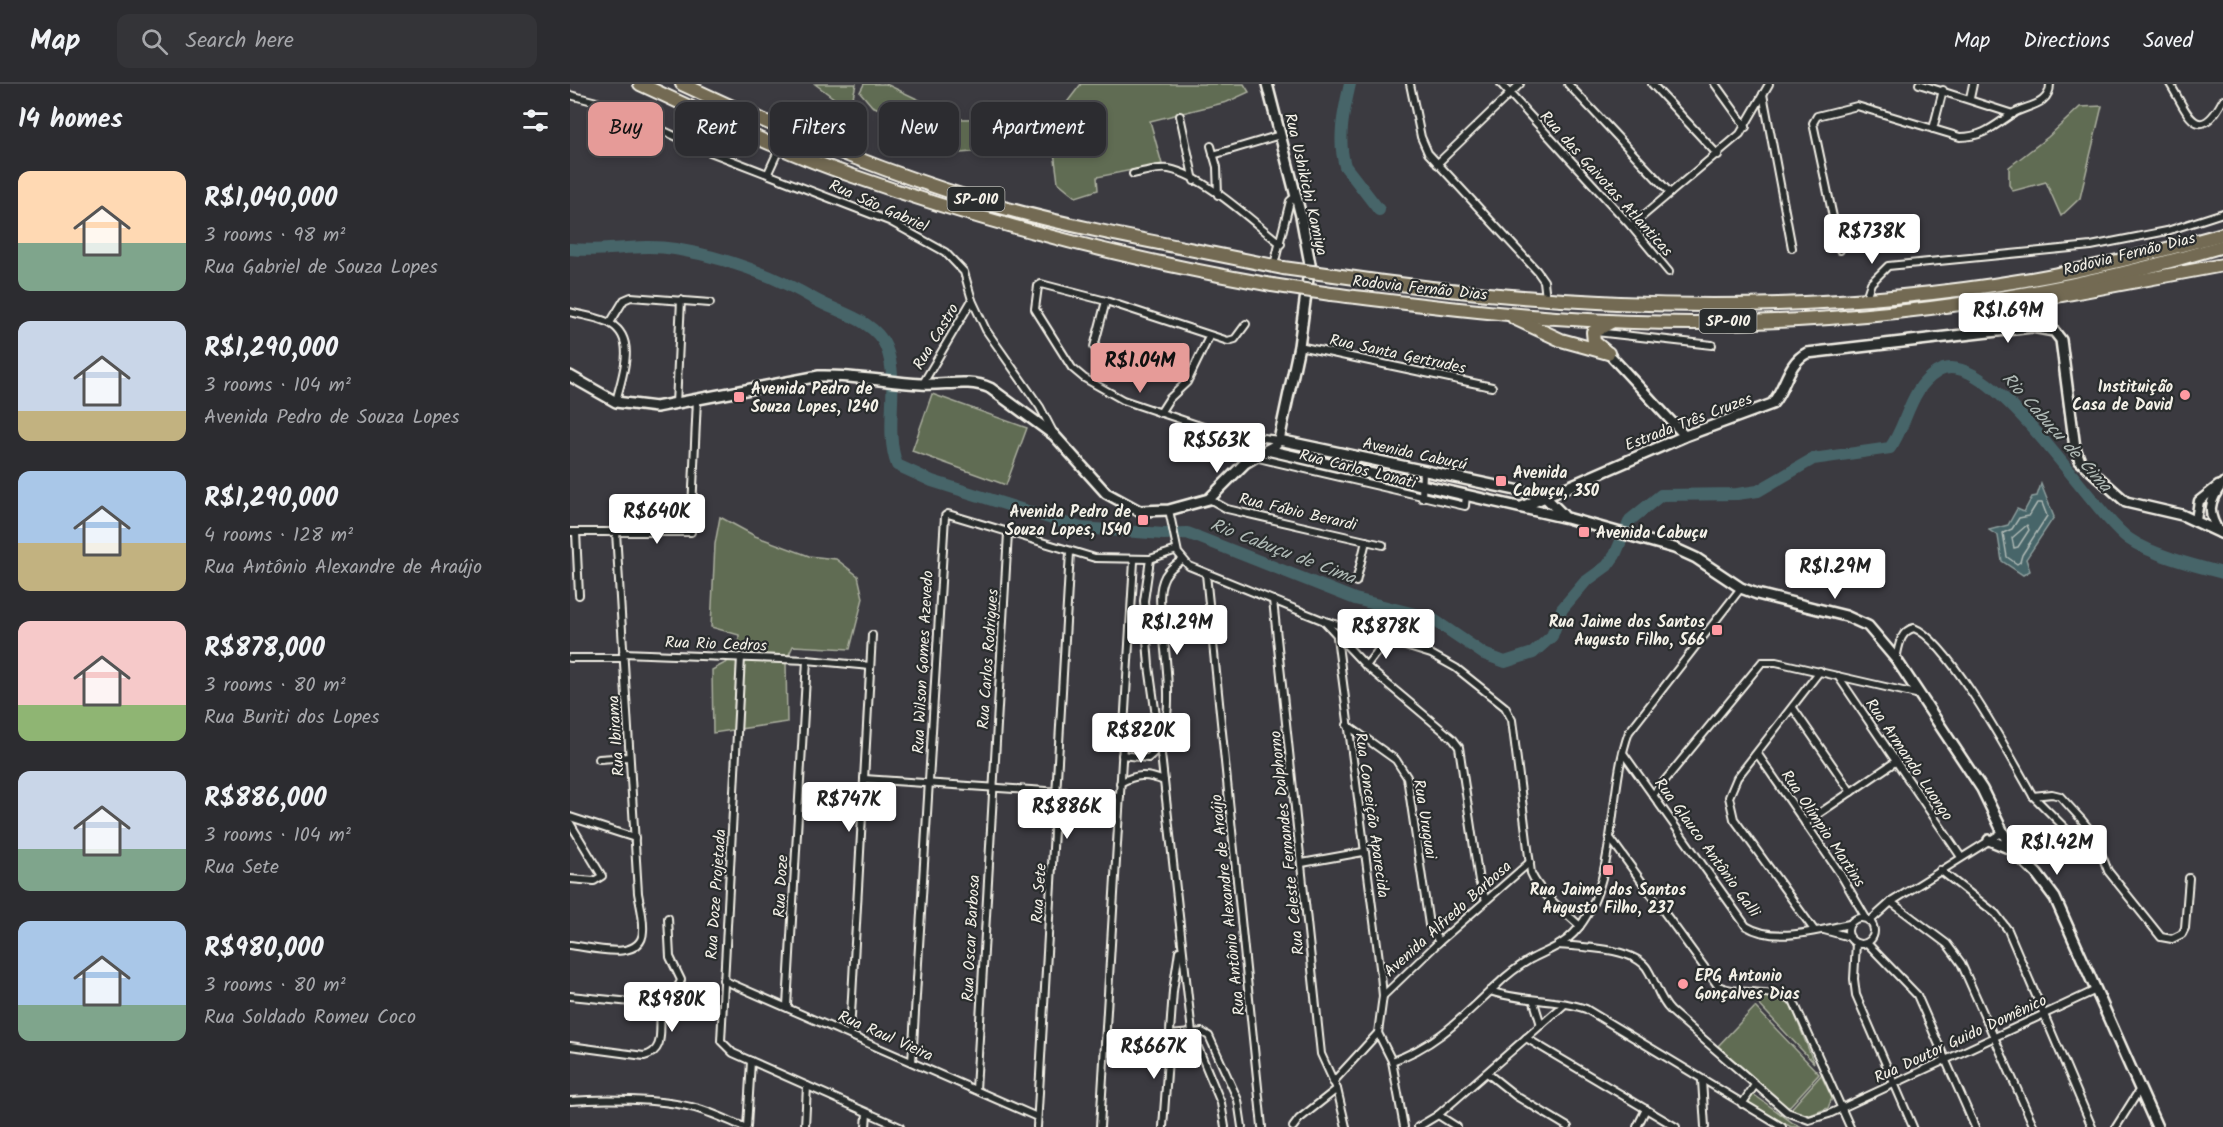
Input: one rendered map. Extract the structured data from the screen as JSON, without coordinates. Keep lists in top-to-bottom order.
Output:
{
  "streets": {
    "highway": ["SP-010", "Rodovia Fernão Dias"],
    "main road": ["Rua Ushikichi Kamiya", "Estrada Três Cruzes", "Avenida Cabuçú"],
    "street": [
      "Rua das Gaivotas Atlanticas",
      "Rua São Gabriel",
      "Rua Castro",
      "Rua Santa Gertrudes",
      "Rua Carlos Lonati",
      "Rua Fábio Berardi",
      "Rua Rio Cedros",
      "Rua Carlos Rodrigues",
      "Rua Wilson Gomes Azevedo",
      "Rua Ibirama",
      "Rua Armando Luongo",
      "Rua Conceição Aparecida",
      "Rua Uruguai",
      "Rua Olímpio Martins",
      "Rua Celeste Fernandes Dalphorno",
      "Rua Glauco Antônio Galli",
      "Rua Doze",
      "Rua Sete",
      "Rua Doze Projetada",
      "Rua Antônio Alexandre de Araújo",
      "Avenida Alfredo Barbosa",
      "Rua Oscar Barbosa",
      "Rua Raul Vieira",
      "Rua Doutor Guido Domênico"
    ]
  },
  "crossings": [
    ["Rua Ushikichi Kamiya", "Rua Santa Gertrudes"],
    ["Rua Ushikichi Kamiya", "Avenida Cabuçú"],
    ["Rua São Gabriel", "Rua Castro"],
    ["Estrada Três Cruzes", "Avenida Cabuçú"],
    ["Avenida Cabuçú", "Rua Carlos Lonati"],
    ["Rua Rio Cedros", "Rua Ibirama"],
    ["Rua Rio Cedros", "Rua Doze"],
    ["Rua Rio Cedros", "Rua Doze Projetada"],
    ["Rua Carlos Rodrigues", "Rua Wilson Gomes Azevedo"],
    ["Rua Carlos Rodrigues", "Rua Oscar Barbosa"],
    ["Rua Wilson Gomes Azevedo", "Rua Raul Vieira"],
    ["Rua Conceição Aparecida", "Rua Uruguai"],
    ["Rua Conceição Aparecida", "Avenida Alfredo Barbosa"],
    ["Rua Uruguai", "Avenida Alfredo Barbosa"],
    ["Rua Olímpio Martins", "Rua Glauco Antônio Galli"],
    ["Rua Celeste Fernandes Dalphorno", "Avenida Alfredo Barbosa"],
    ["Rua Doze", "Rua Raul Vieira"],
    ["Rua Sete", "Rua Raul Vieira"],
    ["Rua Doze Projetada", "Rua Raul Vieira"],
    ["Rua Antônio Alexandre de Araújo", "Avenida Alfredo Barbosa"],
    ["Rua Oscar Barbosa", "Rua Raul Vieira"]
  ],
  "water": ["Rio Cabuçu de Cima"],
  "places": {
    "other": ["Instituição Casa de David", "EPG Antonio Gonçalves Dias"],
    "transit": [
      "Avenida Pedro de Souza Lopes, 1240",
      "Avenida Cabuçu, 350",
      "Avenida Pedro de Souza Lopes, 1540",
      "Avenida Cabuçu",
      "Rua Jaime dos Santos Augusto Filho, 566",
      "Rua Jaime dos Santos Augusto Filho, 237"
    ]
  },
  "page": {
    "header": "Map",
    "search": "Search here",
    "nav": ["Map", "Directions", "Saved"],
    "heading": "14 homes",
    "chip": [
      "Buy",
      "Rent",
      "Filters",
      "New",
      "Apartment"
    ],
    "list": [
      {
        "name": "R$1,040,000",
        "note": "3 rooms · 98 m² · Rua Gabriel de Souza Lopes"
      },
      {
        "name": "R$1,290,000",
        "note": "3 rooms · 104 m² · Avenida Pedro de Souza Lopes"
      },
      {
        "name": "R$1,290,000",
        "note": "4 rooms · 128 m² · Rua Antônio Alexandre de Araújo"
      },
      {
        "name": "R$878,000",
        "note": "3 rooms · 80 m² · Rua Buriti dos Lopes"
      },
      {
        "name": "R$886,000",
        "note": "3 rooms · 104 m² · Rua Sete"
      },
      {
        "name": "R$980,000",
        "note": "3 rooms · 80 m² · Rua Soldado Romeu Coco"
      }
    ],
    "price": [
      "R$738K",
      "R$1.69M",
      "R$1.04M",
      "R$563K",
      "R$640K",
      "R$1.29M",
      "R$1.29M",
      "R$878K",
      "R$820K",
      "R$747K",
      "R$886K",
      "R$1.42M",
      "R$980K",
      "R$667K"
    ]
  }
}
